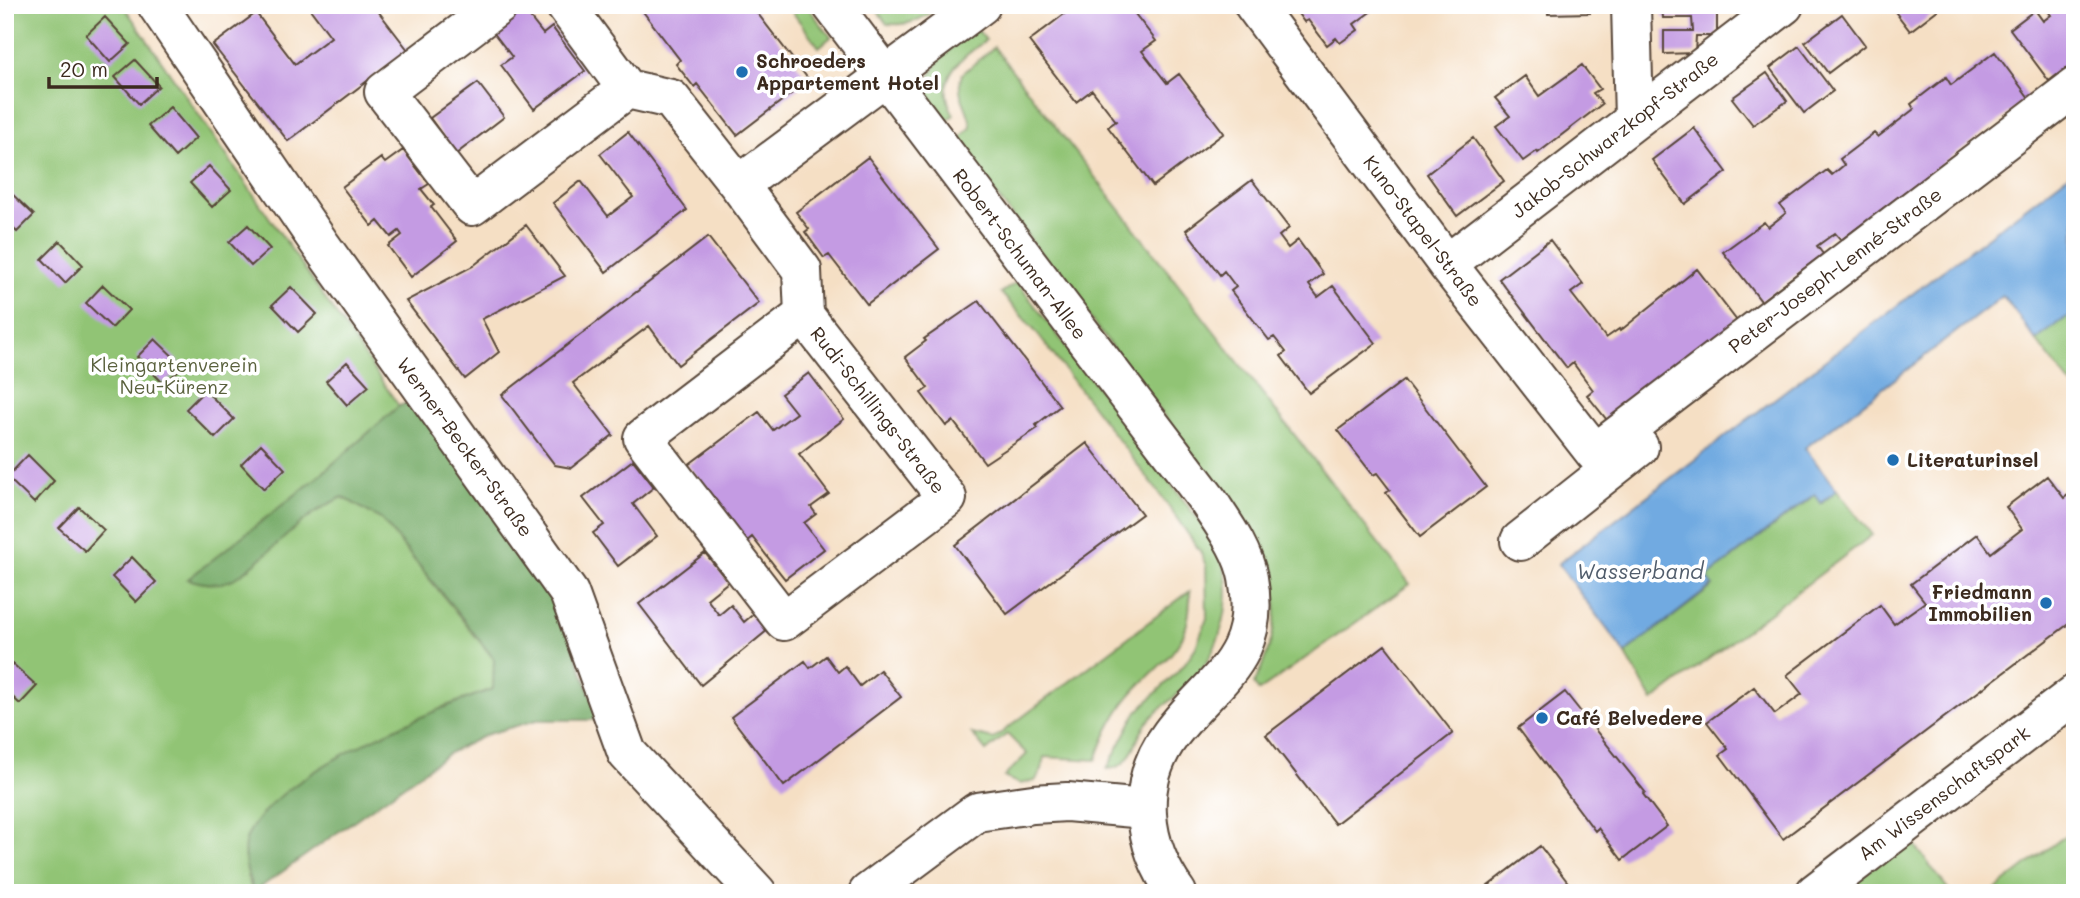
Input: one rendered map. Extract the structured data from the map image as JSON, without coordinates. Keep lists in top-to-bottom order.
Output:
{
  "streets": {
    "street": [
      "Jakob-Schwarzkopf-Straße",
      "Kuno-Stapel-Straße",
      "Robert-Schuman-Allee",
      "Peter-Joseph-Lenné-Straße",
      "Rudi-Schillings-Straße",
      "Werner-Becker-Straße",
      "Am Wissenschaftspark"
    ]
  },
  "crossings": [
    ["Jakob-Schwarzkopf-Straße", "Kuno-Stapel-Straße"],
    ["Kuno-Stapel-Straße", "Peter-Joseph-Lenné-Straße"]
  ],
  "water": ["Wasserband"],
  "parks": ["Kleingartenverein Neu-Kürenz"],
  "places": [
    "Schroeders Appartement Hotel",
    "Literaturinsel",
    "Friedmann Immobilien",
    "Café Belvedere"
  ],
  "scale_bar": "20 m"
}
